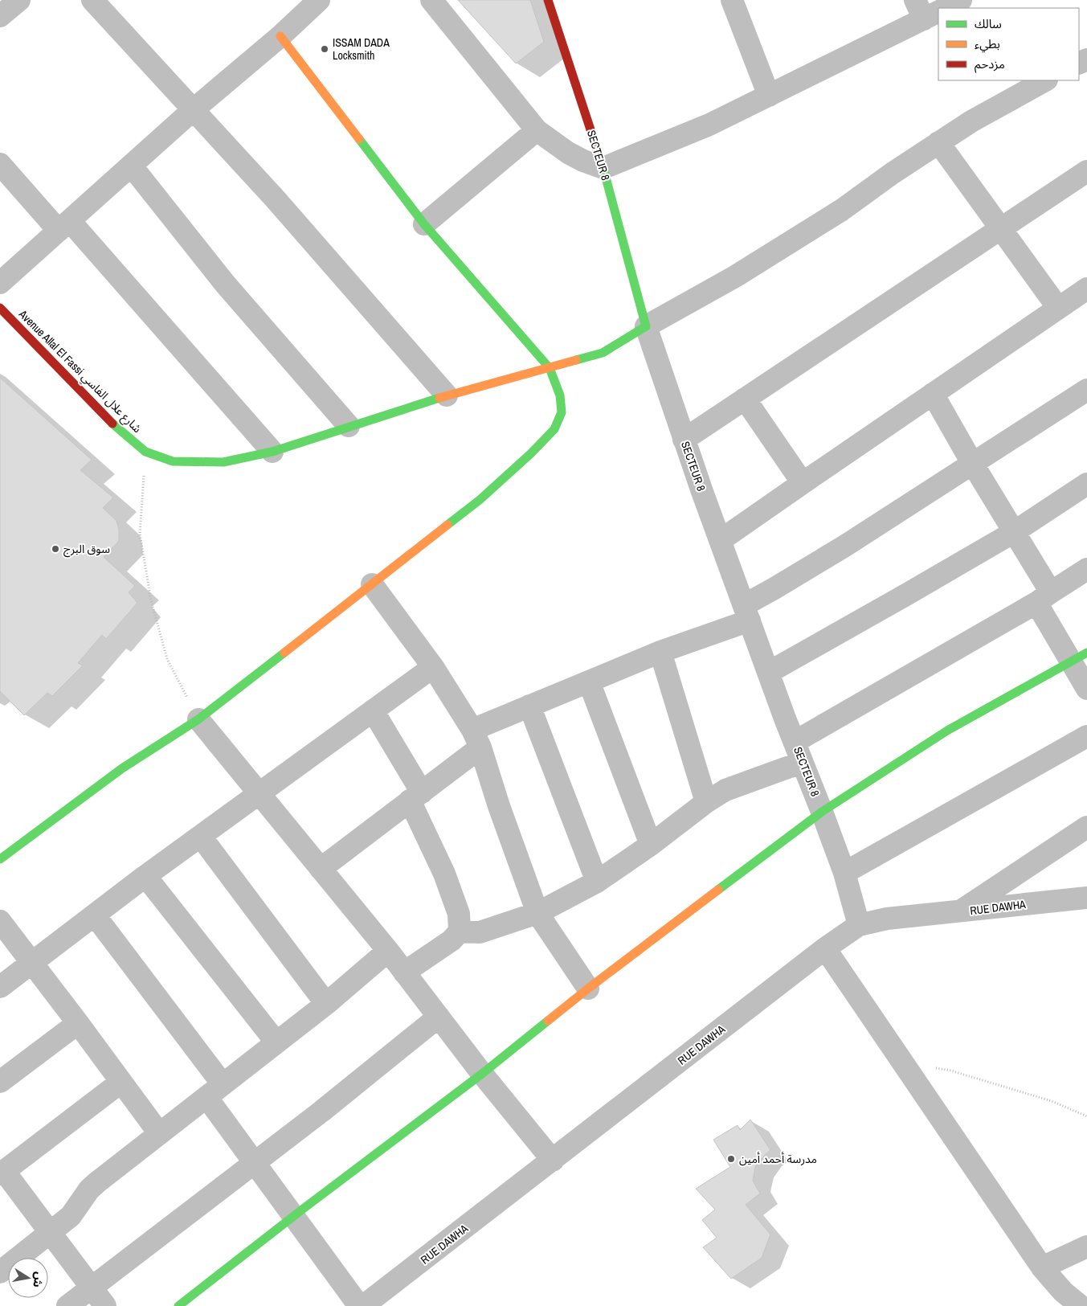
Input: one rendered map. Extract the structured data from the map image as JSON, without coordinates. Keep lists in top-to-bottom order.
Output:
{
  "streets": {
    "street": ["SECTEUR 8", "Avenue Allal El Fassi شارع علال الفاسي", "RUE DAWHA"]
  },
  "crossings": [
    ["SECTEUR 8", "RUE DAWHA"]
  ],
  "places": ["ISSAM DADA Locksmith", "سوق البرج", "مدرسة أحمد أمين"],
  "legend": ["سالك", "بطيء", "مزدحم"],
  "north": "right"
}
